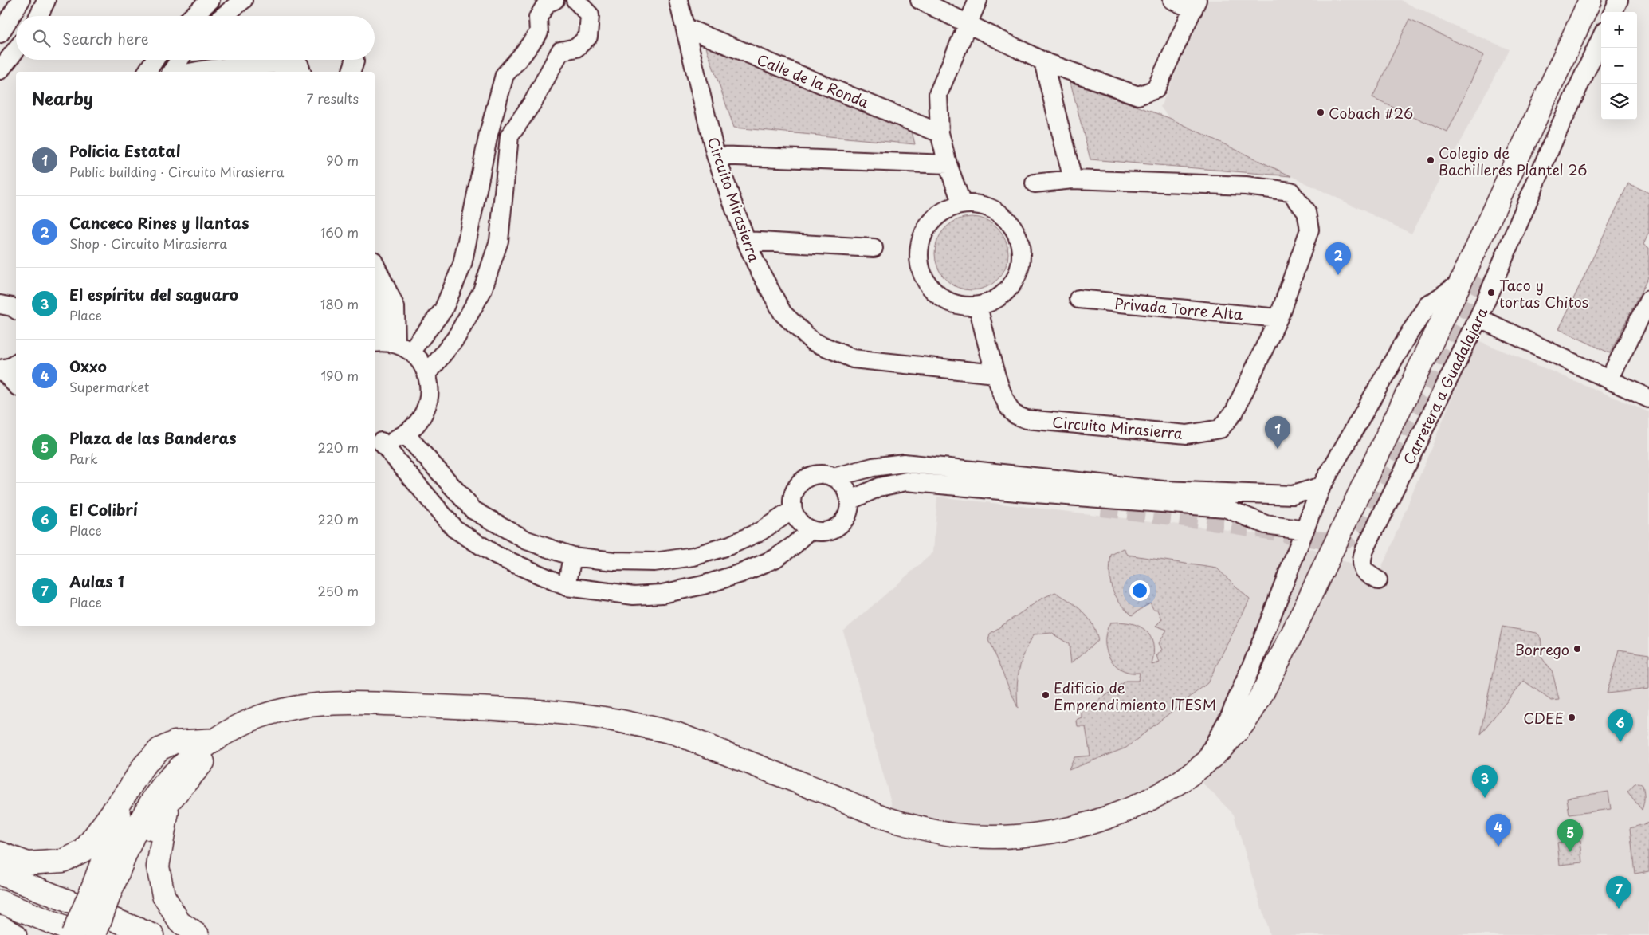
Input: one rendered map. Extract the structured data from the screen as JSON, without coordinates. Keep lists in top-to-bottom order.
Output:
{
  "streets": {
    "street": [
      "Calle de la Ronda",
      "Circuito Mirasierra",
      "Privada Torre Alta",
      "Carretera a Guadalajara"
    ]
  },
  "crossings": [
    ["Calle de la Ronda", "Circuito Mirasierra"],
    ["Circuito Mirasierra", "Privada Torre Alta"]
  ],
  "places": [
    "Cobach #26",
    "Colegio de Bachilleres Plantel 26",
    "Taco y tortas Chitos",
    "Borrego",
    "Edificio de Emprendimiento ITESM",
    "CDEE"
  ],
  "page": {
    "map_buttons": ["+", "−"],
    "search": "Search here",
    "heading": ["Nearby", "7 results"],
    "list": [
      {
        "mark": "1",
        "name": "Policia Estatal",
        "note": "Public building · Circuito Mirasierra",
        "value": "90 m"
      },
      {
        "mark": "2",
        "name": "Canceco Rines y llantas",
        "note": "Shop · Circuito Mirasierra",
        "value": "160 m"
      },
      {
        "mark": "3",
        "name": "El espíritu del saguaro",
        "note": "Place",
        "value": "180 m"
      },
      {
        "mark": "4",
        "name": "Oxxo",
        "note": "Supermarket",
        "value": "190 m"
      },
      {
        "mark": "5",
        "name": "Plaza de las Banderas",
        "note": "Park",
        "value": "220 m"
      },
      {
        "mark": "6",
        "name": "El Colibrí",
        "note": "Place",
        "value": "220 m"
      },
      {
        "mark": "7",
        "name": "Aulas 1",
        "note": "Place",
        "value": "250 m"
      }
    ],
    "pins": [
      "2",
      "1",
      "6",
      "3",
      "4",
      "5",
      "7"
    ]
  }
}
